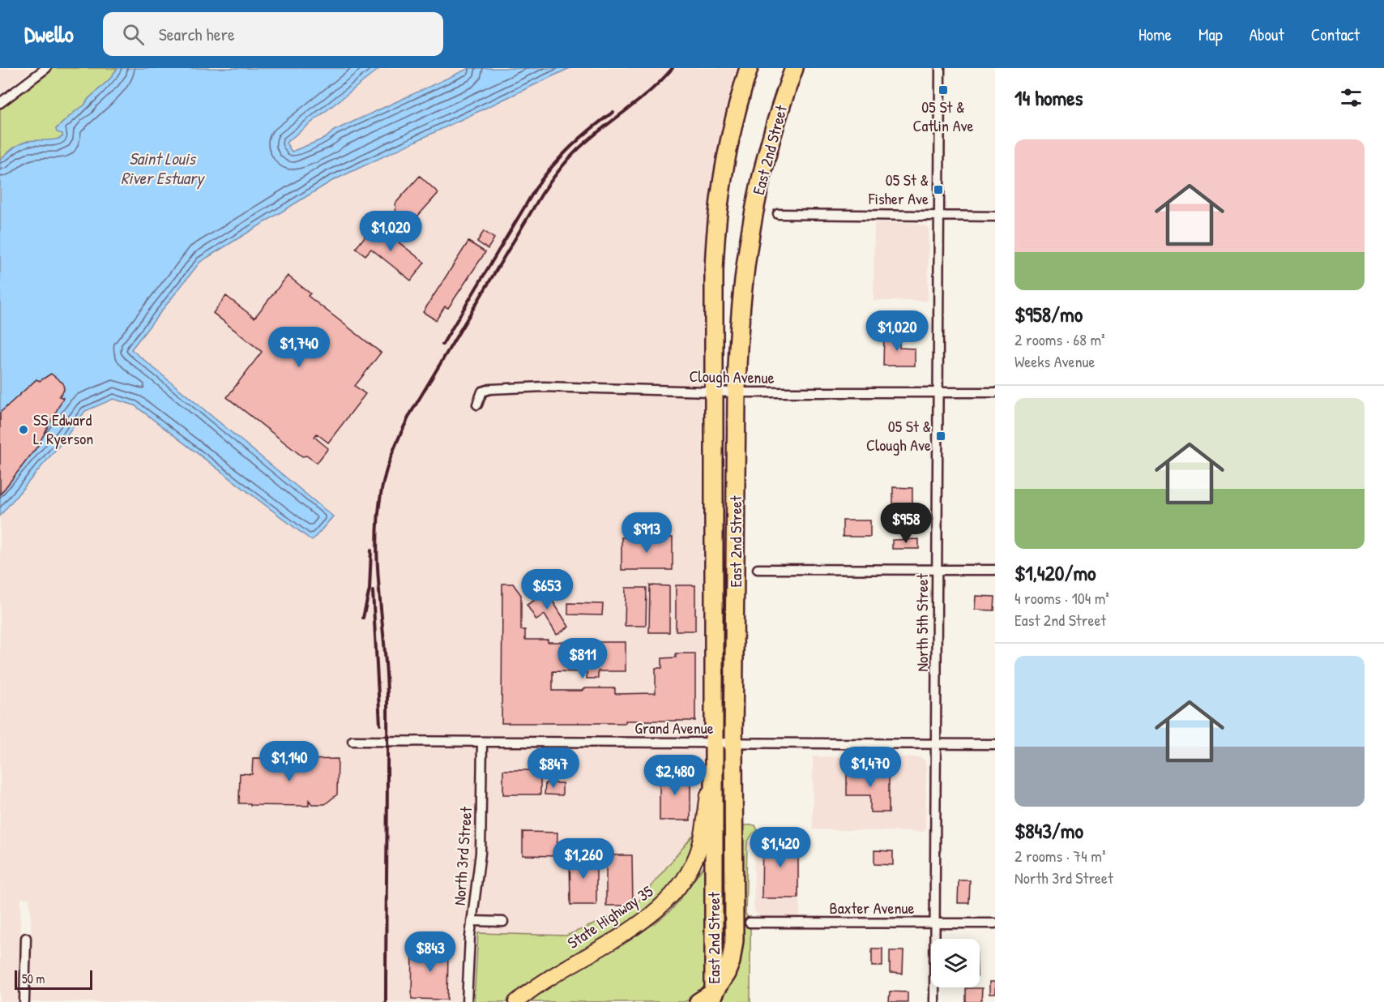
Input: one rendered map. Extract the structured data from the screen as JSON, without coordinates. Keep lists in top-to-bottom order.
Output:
{
  "streets": {
    "highway": ["East 2nd Street"],
    "main road": ["State Highway 35"],
    "street": [
      "Clough Avenue",
      "North 5th Street",
      "Grand Avenue",
      "North 3rd Street",
      "Baxter Avenue"
    ]
  },
  "crossings": [
    ["East 2nd Street", "Clough Avenue"],
    ["East 2nd Street", "Grand Avenue"],
    ["East 2nd Street", "State Highway 35"],
    ["Clough Avenue", "North 5th Street"],
    ["North 5th Street", "Grand Avenue"],
    ["North 5th Street", "Baxter Avenue"],
    ["Grand Avenue", "North 3rd Street"],
    ["Grand Avenue", "State Highway 35"]
  ],
  "water": ["Saint Louis River Estuary"],
  "places": {
    "transit": ["05 St & Catlin Ave", "05 St & Fisher Ave", "05 St & Clough Ave"],
    "other": ["SS Edward L. Ryerson"]
  },
  "scale_bar": "50 m",
  "page": {
    "header": "Dwello",
    "search": "Search here",
    "nav": [
      "Home",
      "Map",
      "About",
      "Contact"
    ],
    "heading": "14 homes",
    "list": [
      {
        "name": "$958/mo",
        "note": "2 rooms · 68 m² · Weeks Avenue"
      },
      {
        "name": "$1,420/mo",
        "note": "4 rooms · 104 m² · East 2nd Street"
      },
      {
        "name": "$843/mo",
        "note": "2 rooms · 74 m² · North 3rd Street"
      }
    ],
    "price": [
      "$1,020",
      "$1,020",
      "$1,740",
      "$958",
      "$913",
      "$653",
      "$811",
      "$1,140",
      "$1,470",
      "$847",
      "$2,480",
      "$1,420",
      "$1,260",
      "$843"
    ],
    "scale": "50 m"
  }
}
